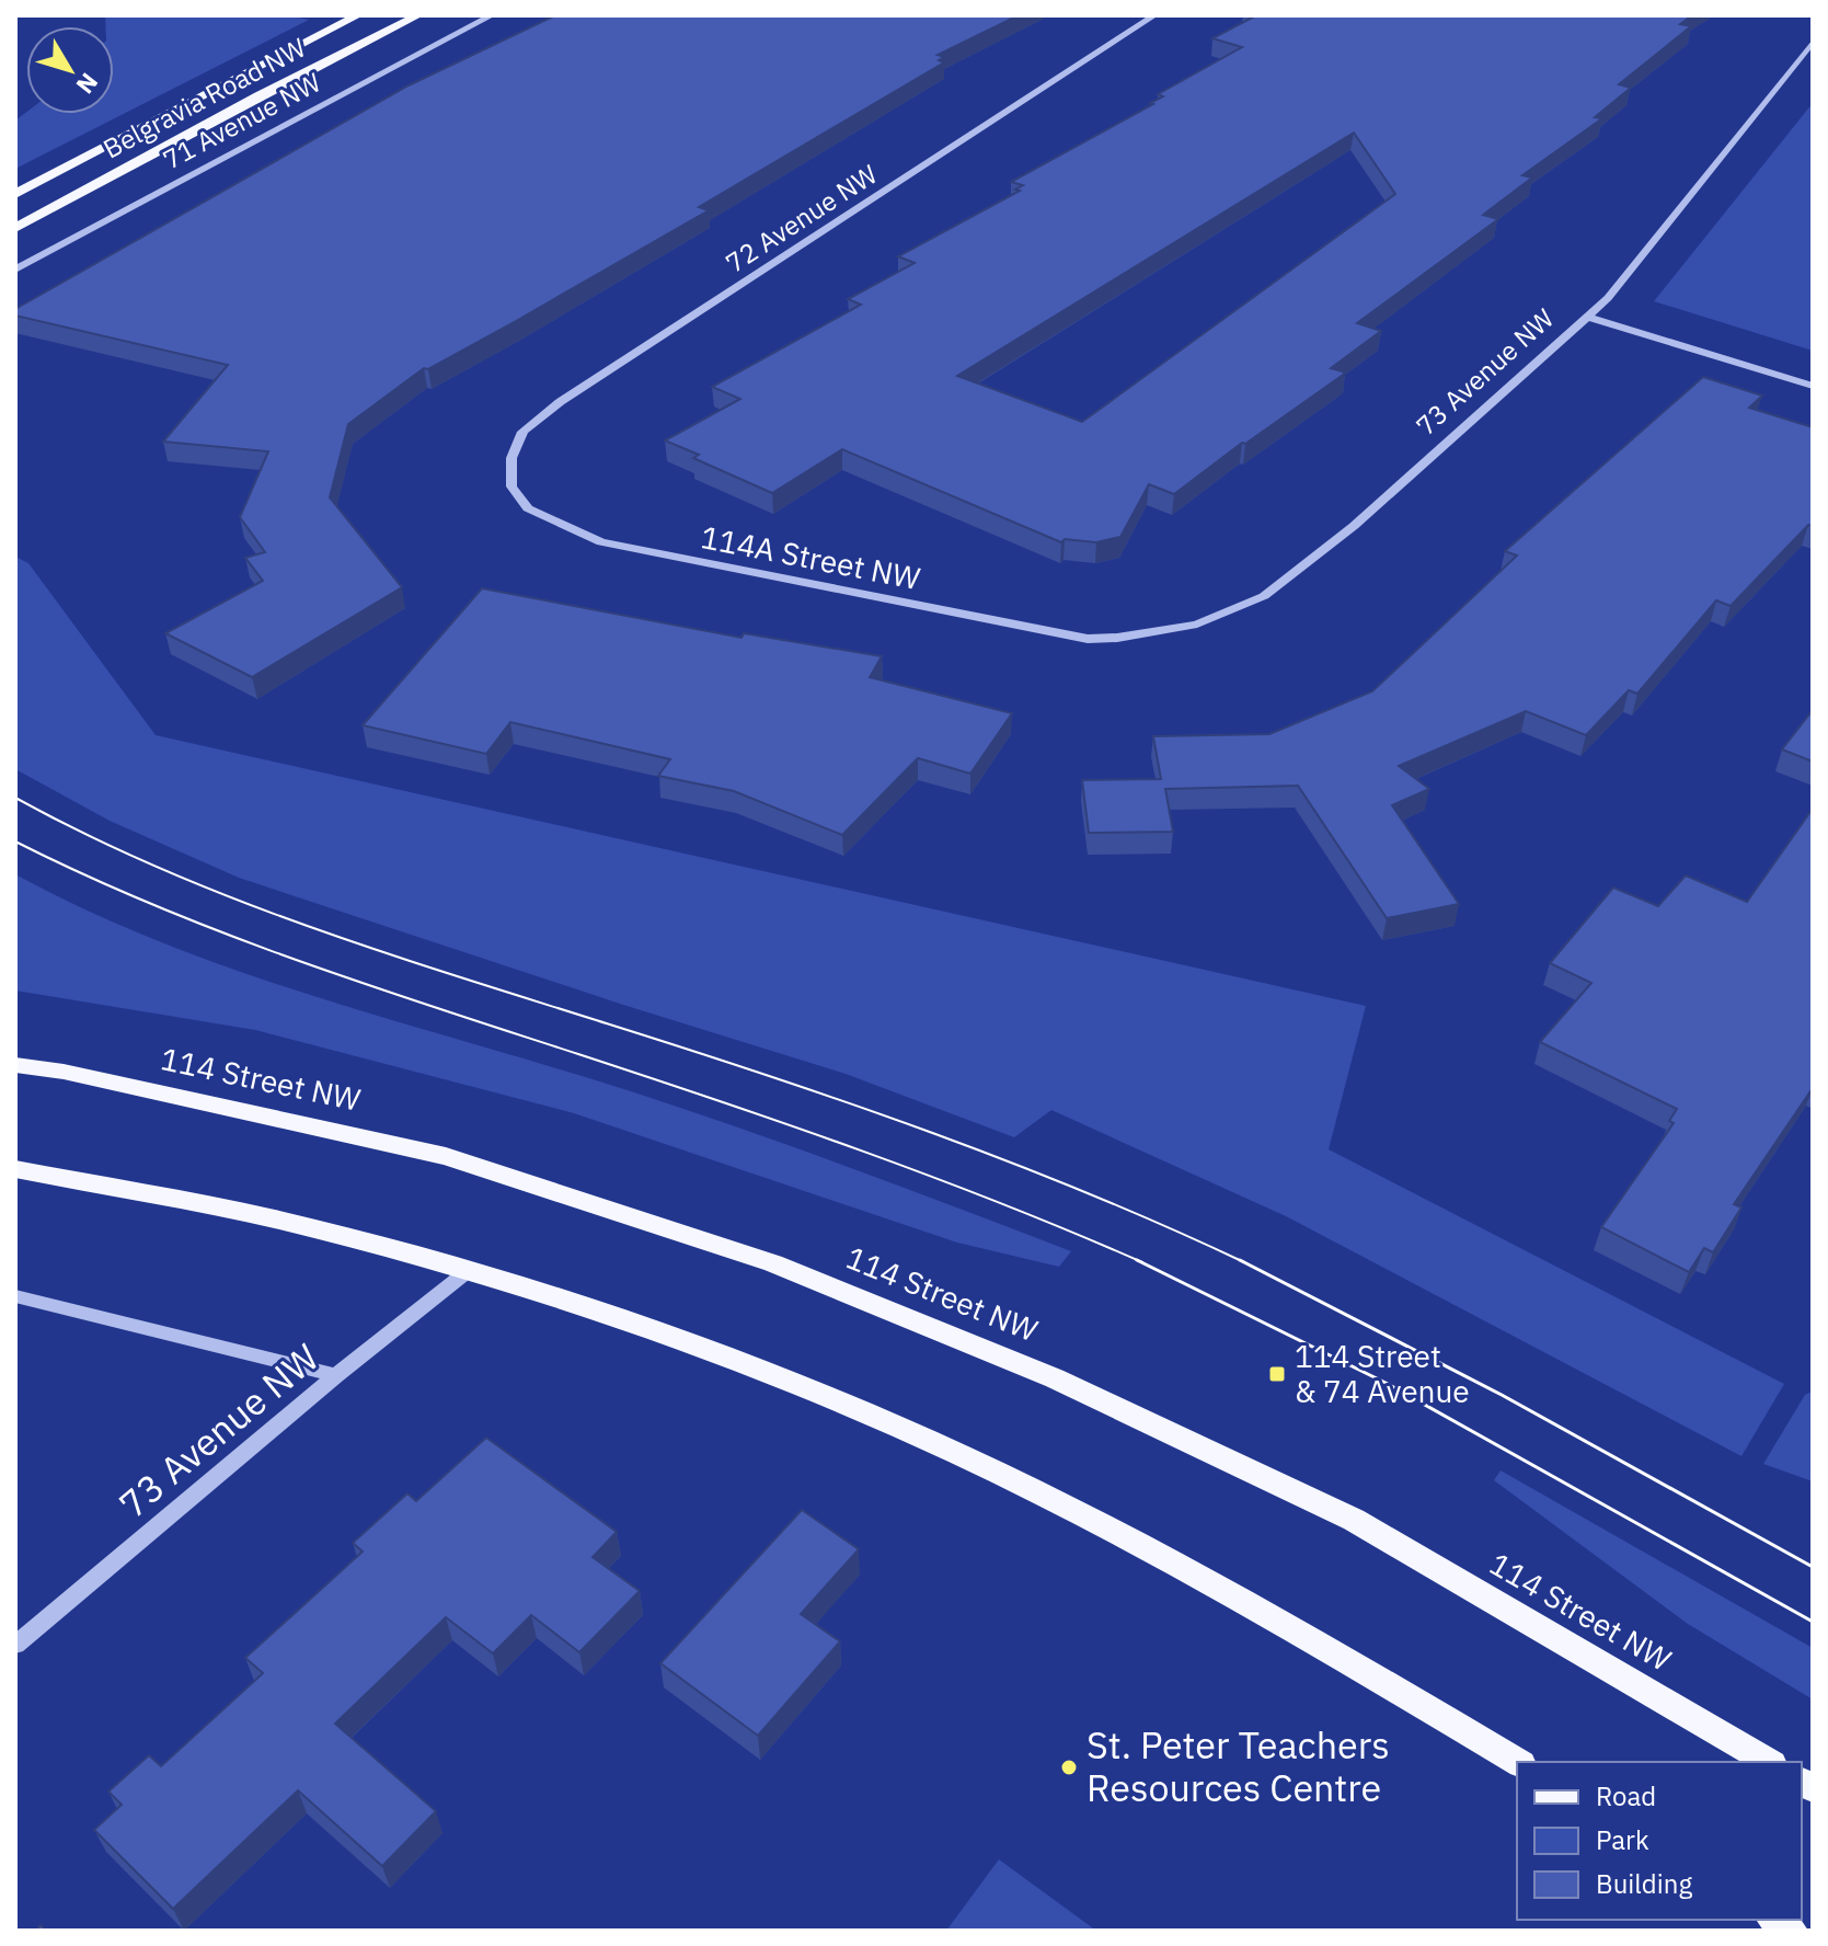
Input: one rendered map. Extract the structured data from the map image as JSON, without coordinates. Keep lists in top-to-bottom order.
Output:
{
  "streets": {
    "main road": ["Belgravia Road NW", "114 Street NW"],
    "street": [
      "71 Avenue NW",
      "72 Avenue NW",
      "73 Avenue NW",
      "114A Street NW"
    ]
  },
  "crossings": [
    ["72 Avenue NW", "114A Street NW"],
    ["73 Avenue NW", "114A Street NW"]
  ],
  "places": {
    "transit": ["114 Street & 74 Avenue"],
    "other": ["St. Peter Teachers Resources Centre"]
  },
  "legend": ["Road", "Park", "Building"],
  "north": "bottom right"
}
